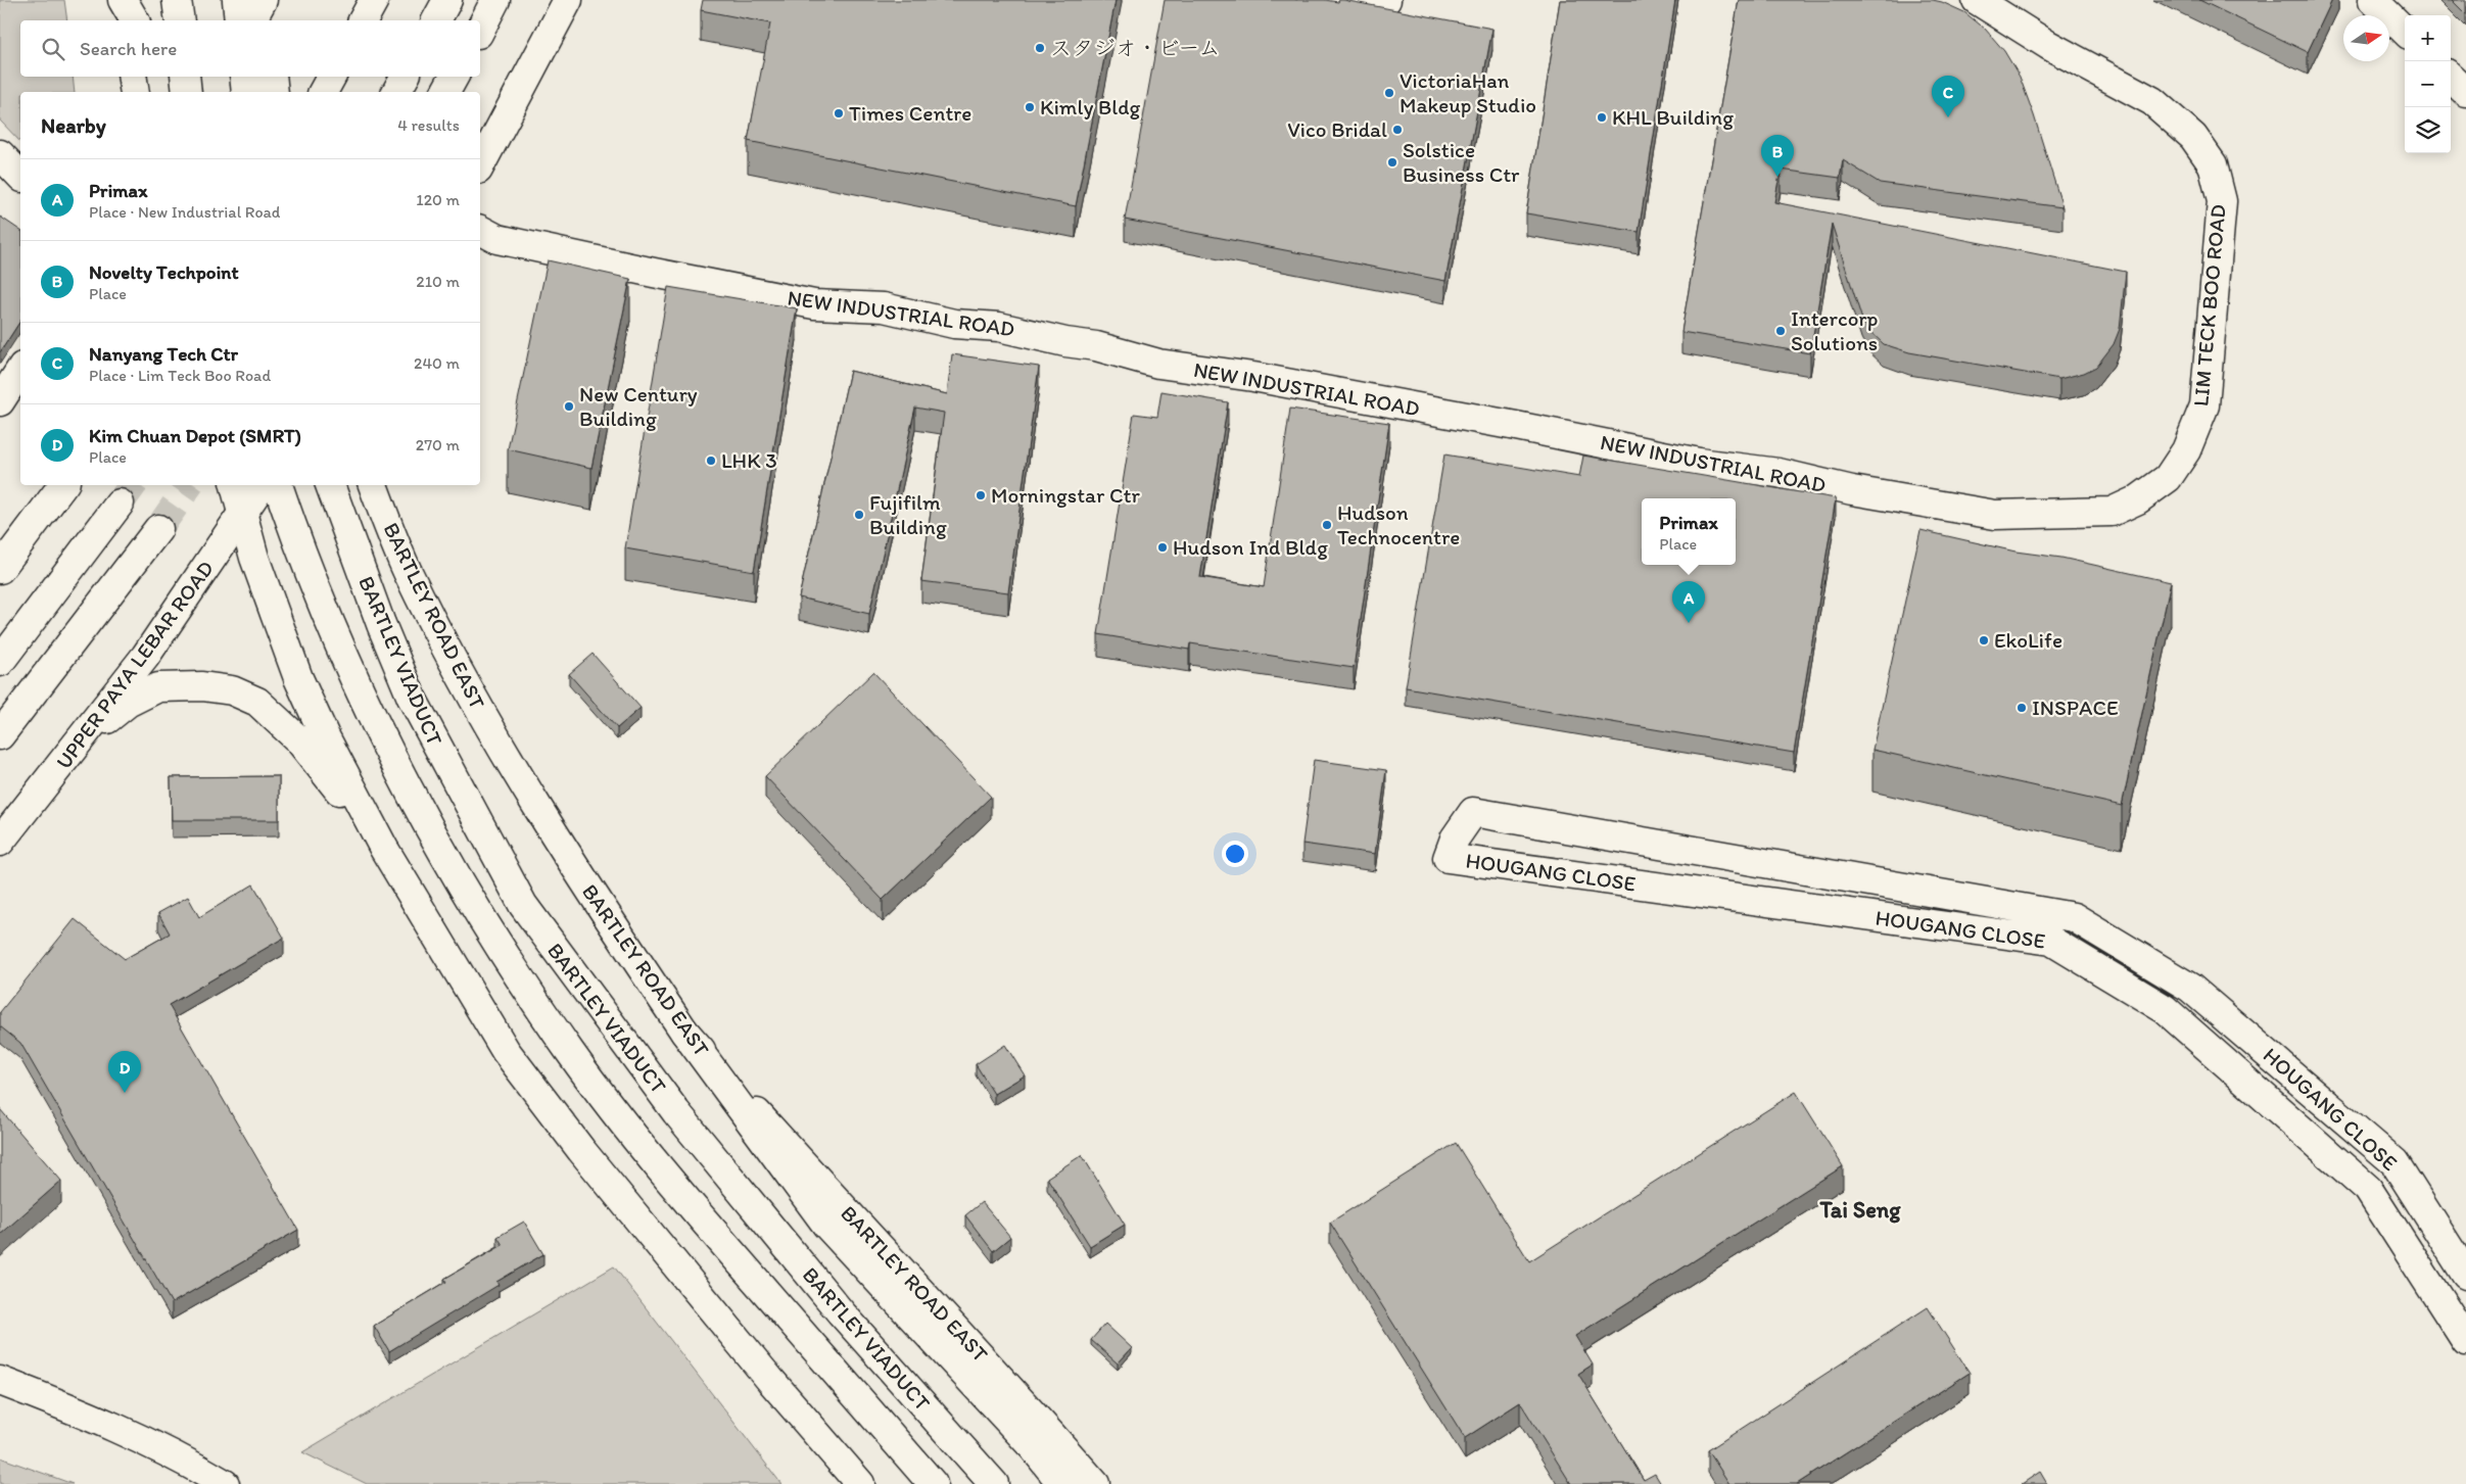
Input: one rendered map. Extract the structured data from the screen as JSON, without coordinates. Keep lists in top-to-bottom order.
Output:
{
  "streets": {
    "main road": [
      "LIM TECK BOO ROAD",
      "NEW INDUSTRIAL ROAD",
      "BARTLEY ROAD EAST",
      "BARTLEY VIADUCT",
      "UPPER PAYA LEBAR ROAD",
      "HOUGANG CLOSE"
    ]
  },
  "crossings": [
    ["LIM TECK BOO ROAD", "NEW INDUSTRIAL ROAD"]
  ],
  "districts": ["Tai Seng"],
  "places": [
    "スタジオ・ビーム",
    "VictoriaHan Makeup Studio",
    "Kimly Bldg",
    "Times Centre",
    "KHL Building",
    "Vico Bridal",
    "Solstice Business Ctr",
    "Intercorp Solutions",
    "New Century Building",
    "LHK 3",
    "Morningstar Ctr",
    "Fujifilm Building",
    "Hudson Technocentre",
    "Hudson Ind Bldg",
    "EkoLife",
    "INSPACE"
  ],
  "north": "right",
  "page": {
    "map_buttons": ["+", "−"],
    "search": "Search here",
    "pins": [
      "C",
      "B",
      "A",
      "D"
    ],
    "heading": ["Nearby", "4 results"],
    "list": [
      {
        "mark": "A",
        "name": "Primax",
        "note": "Place · New Industrial Road",
        "value": "120 m"
      },
      {
        "mark": "B",
        "name": "Novelty Techpoint",
        "note": "Place",
        "value": "210 m"
      },
      {
        "mark": "C",
        "name": "Nanyang Tech Ctr",
        "note": "Place · Lim Teck Boo Road",
        "value": "240 m"
      },
      {
        "mark": "D",
        "name": "Kim Chuan Depot (SMRT)",
        "note": "Place",
        "value": "270 m"
      }
    ],
    "popup": ["Primax", "Place"]
  }
}
